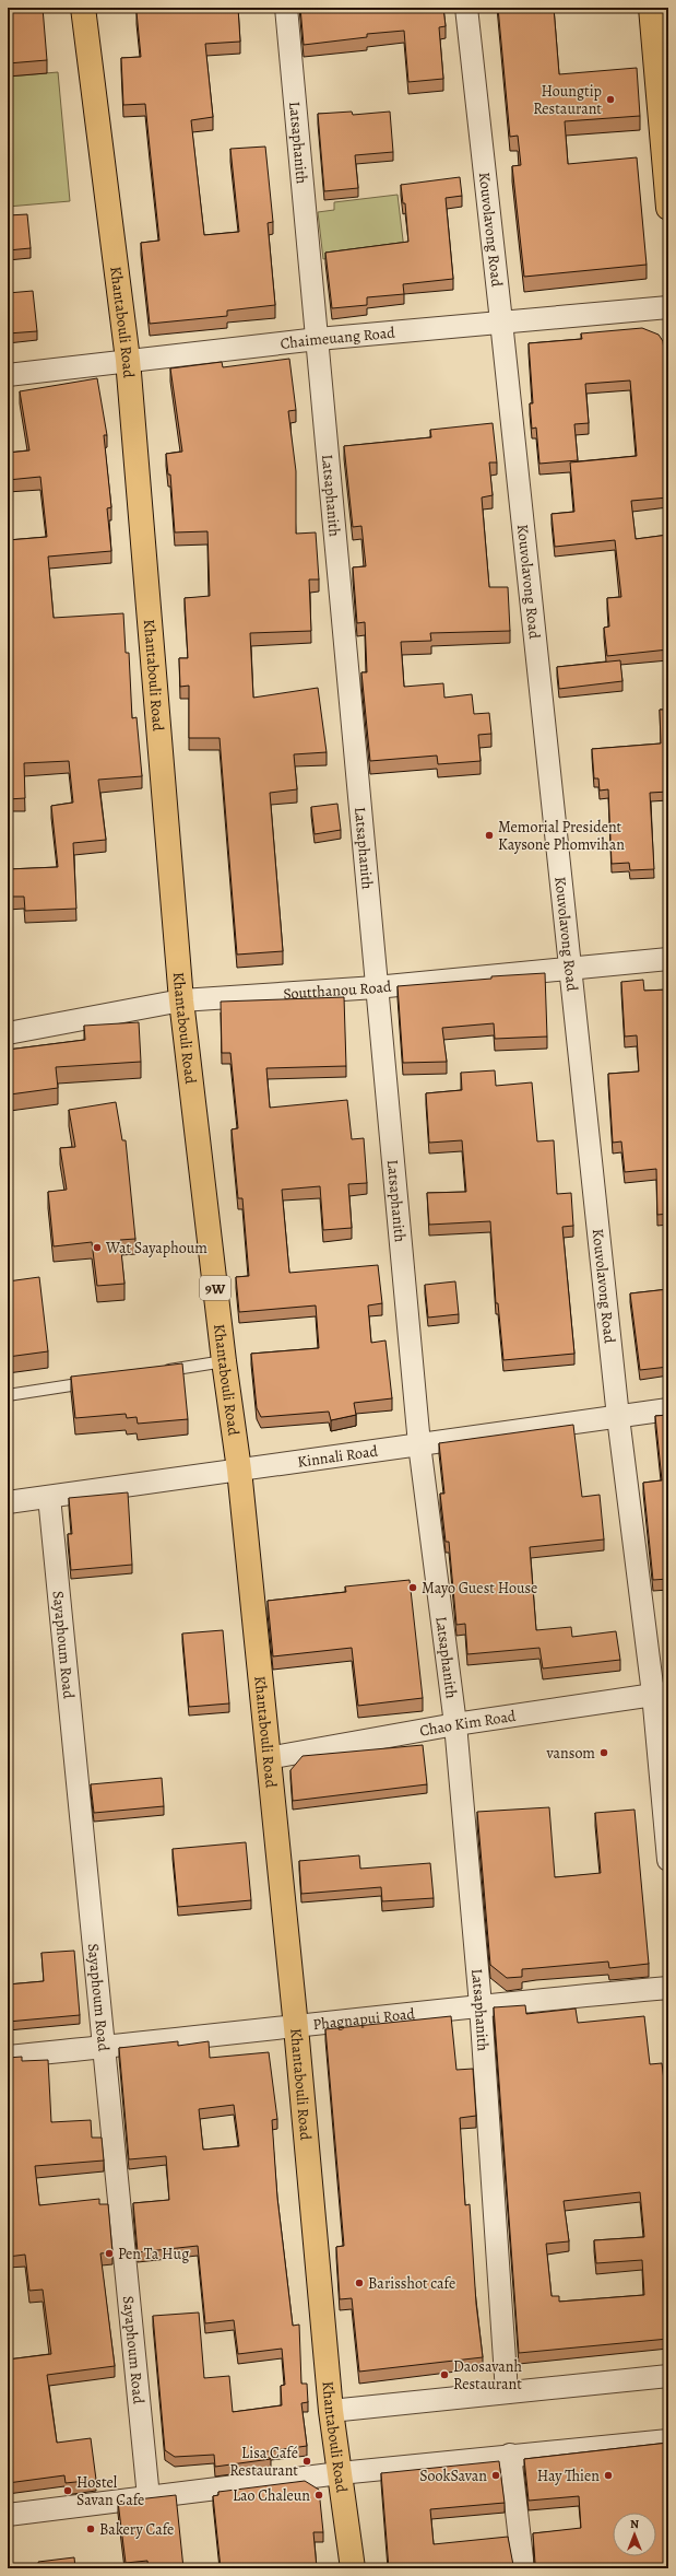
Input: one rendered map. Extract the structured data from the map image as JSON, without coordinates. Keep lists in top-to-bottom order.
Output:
{
  "streets": {
    "main road": ["Khantabouli Road", "9W"],
    "street": [
      "Latsaphanith",
      "Kouvolavong Road",
      "Chaimeuang Road",
      "Soutthanou Road",
      "Kinnali Road",
      "Sayaphoum Road",
      "Chao Kim Road",
      "Phagnapui Road"
    ]
  },
  "crossings": [
    ["Latsaphanith", "Chaimeuang Road"],
    ["Latsaphanith", "Soutthanou Road"],
    ["Latsaphanith", "Kinnali Road"],
    ["Latsaphanith", "Chao Kim Road"],
    ["Latsaphanith", "Phagnapui Road"],
    ["Kouvolavong Road", "Chaimeuang Road"],
    ["Kouvolavong Road", "Soutthanou Road"],
    ["Kouvolavong Road", "Kinnali Road"],
    ["Kouvolavong Road", "Chao Kim Road"],
    ["Khantabouli Road", "Chaimeuang Road"],
    ["Khantabouli Road", "Soutthanou Road"],
    ["Khantabouli Road", "Kinnali Road"],
    ["Khantabouli Road", "Chao Kim Road"],
    ["Khantabouli Road", "Phagnapui Road"],
    ["Kinnali Road", "Sayaphoum Road"],
    ["Sayaphoum Road", "Phagnapui Road"]
  ],
  "places": [
    "Houngtip Restaurant",
    "Memorial President Kaysone Phomvihan",
    "Wat Sayaphoum",
    "Mayo Guest House",
    "vansom",
    "Pen Ta Hug",
    "Barisshot cafe",
    "Daosavanh Restaurant",
    "Lisa Café Restaurant",
    "SookSavan",
    "Hay Thien",
    "Hostel Savan Cafe",
    "Lao Chaleun",
    "Bakery Cafe"
  ],
  "north": "top"
}
